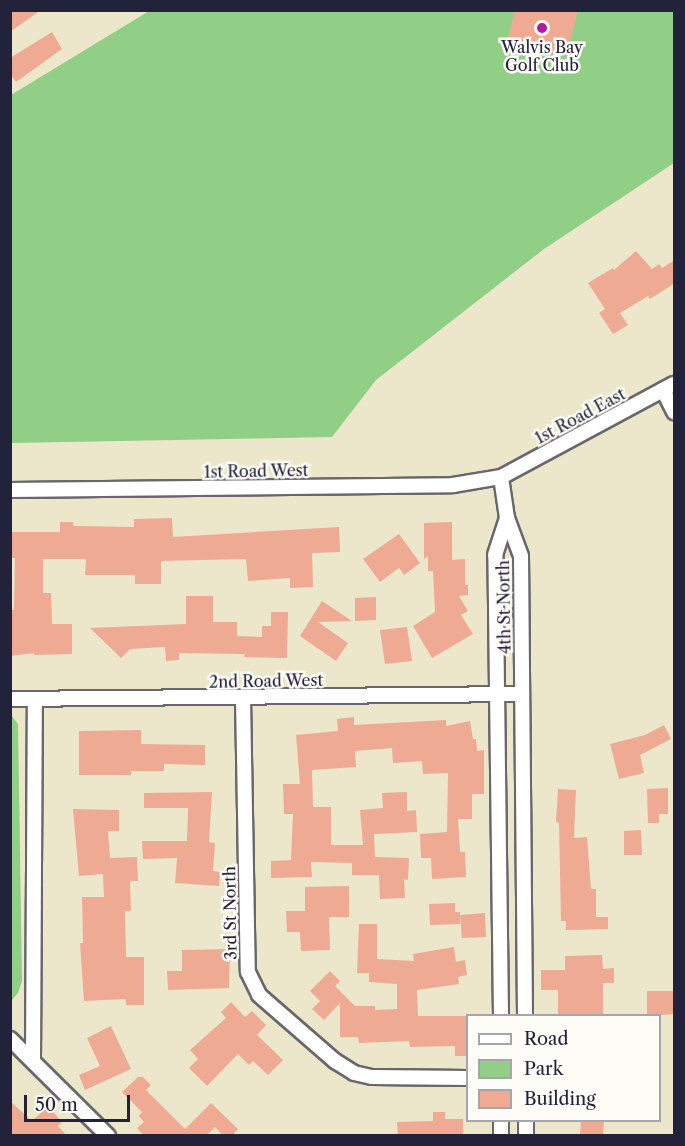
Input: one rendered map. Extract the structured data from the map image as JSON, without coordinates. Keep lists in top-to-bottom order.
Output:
{
  "streets": {
    "street": [
      "1st Road East",
      "1st Road West",
      "4th St North",
      "2nd Road West",
      "3rd St North"
    ]
  },
  "crossings": [
    ["1st Road East", "1st Road West"],
    ["4th St North", "2nd Road West"],
    ["2nd Road West", "3rd St North"]
  ],
  "places": ["Walvis Bay Golf Club"],
  "legend": ["Road", "Park", "Building"],
  "scale_bar": "50 m"
}
